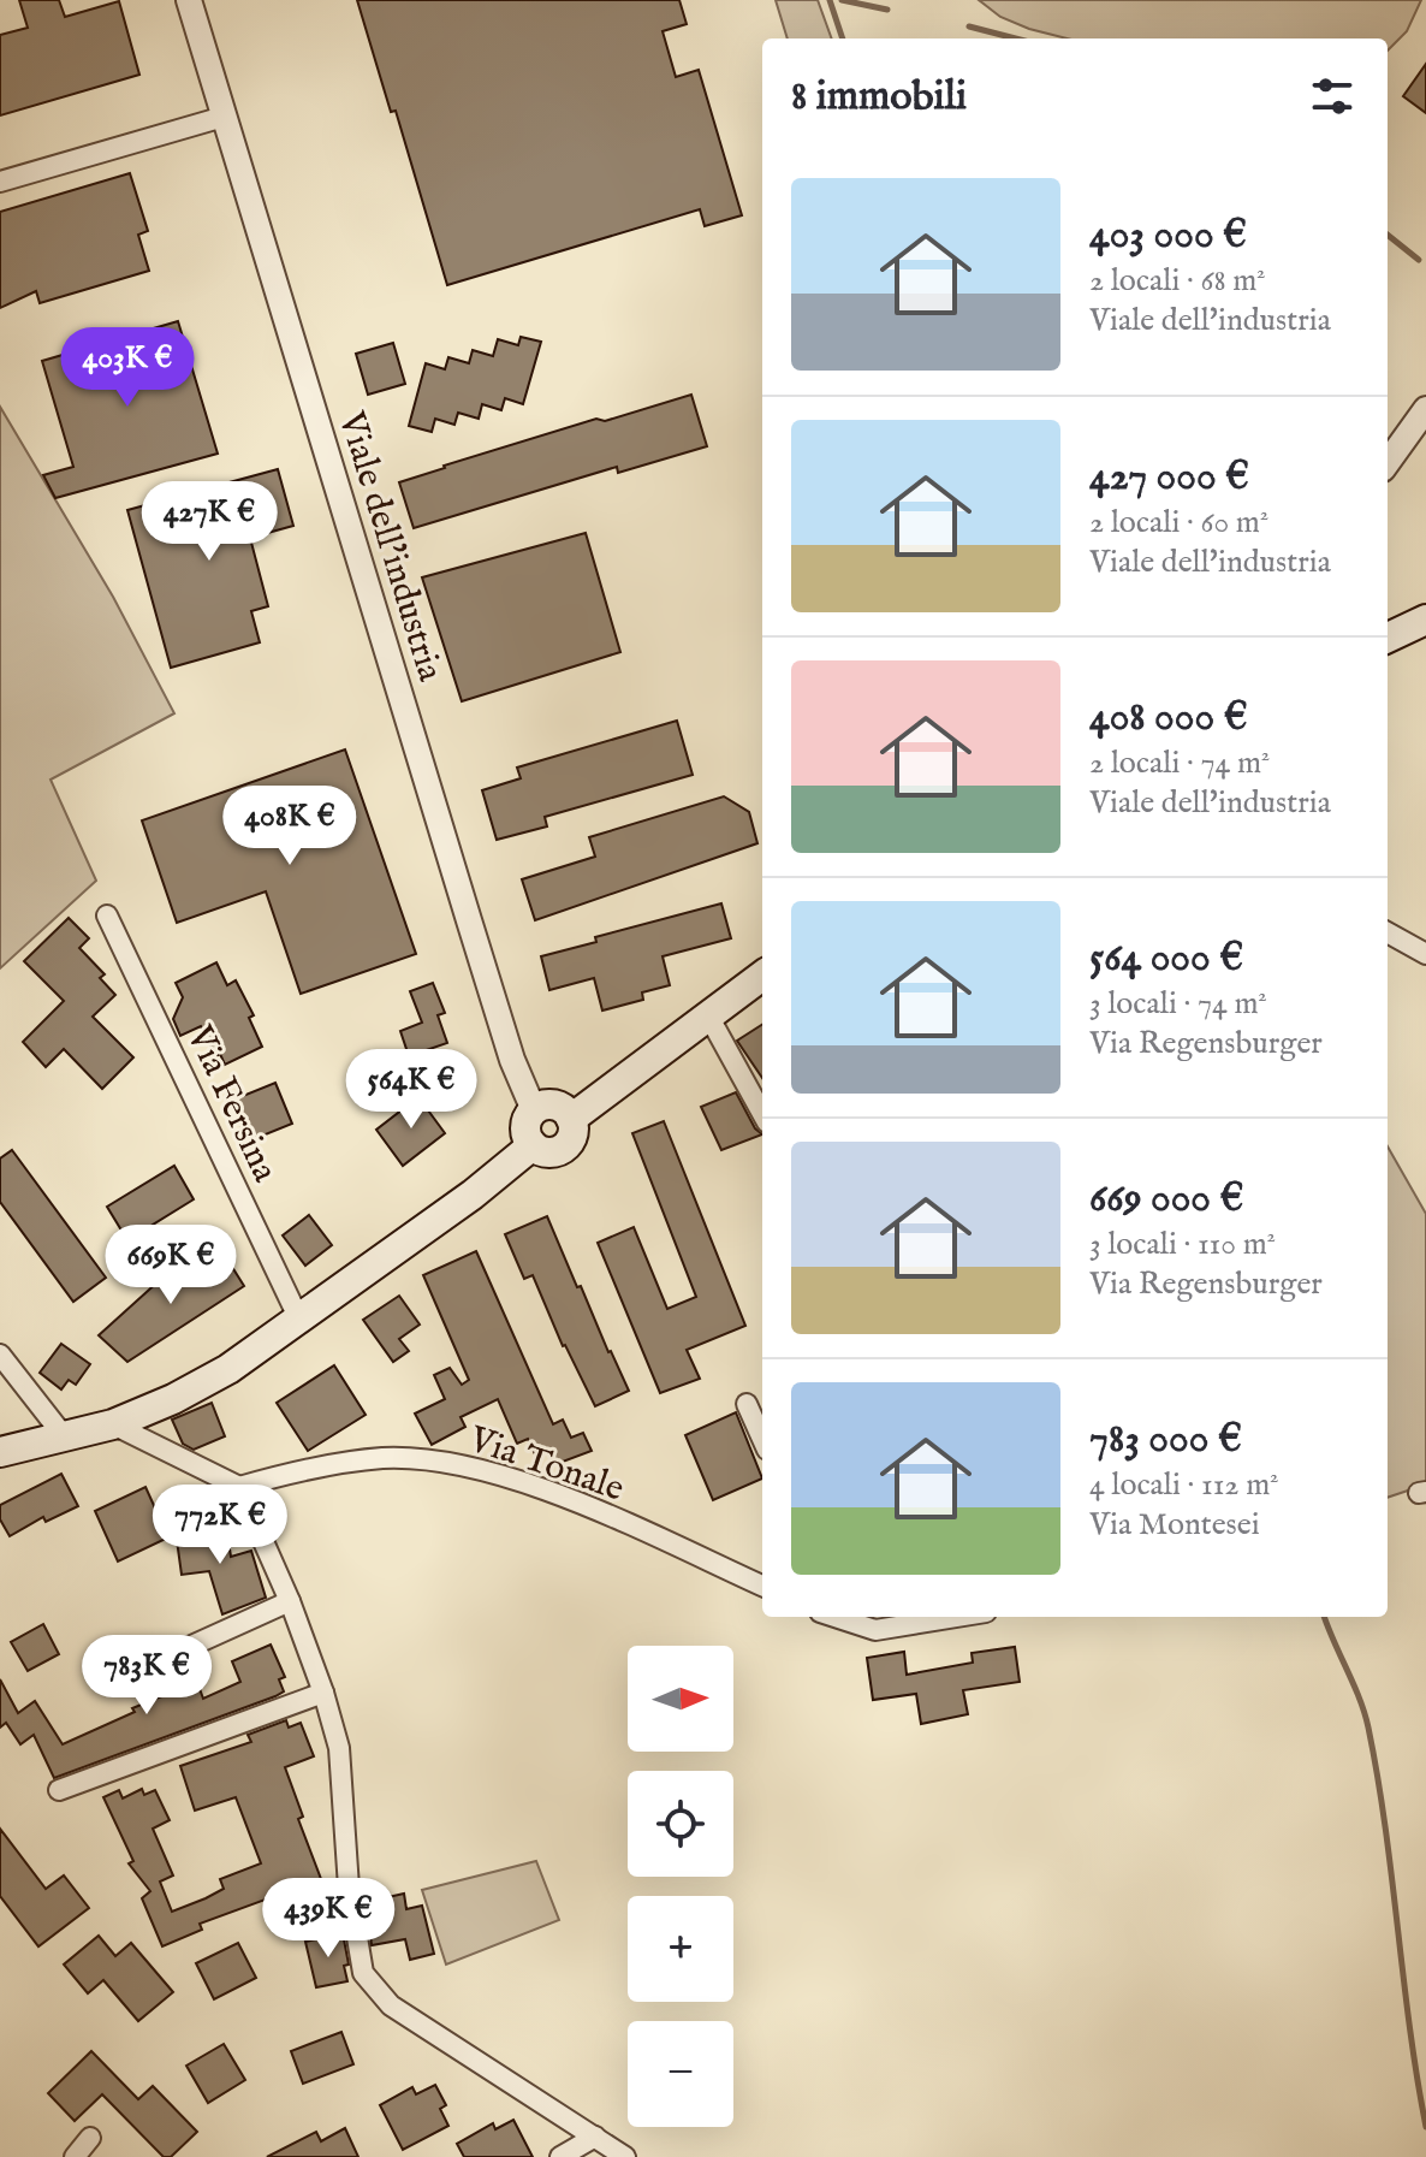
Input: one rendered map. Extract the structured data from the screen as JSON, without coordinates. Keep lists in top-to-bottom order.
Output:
{
  "streets": {
    "street": ["Viale dell'industria", "Via Fersina", "Via Tonale"]
  },
  "north": "right",
  "page": {
    "heading": "8 immobili",
    "list": [
      {
        "name": "403 000 €",
        "note": "2 locali · 68 m² · Viale dell'industria"
      },
      {
        "name": "427 000 €",
        "note": "2 locali · 60 m² · Viale dell'industria"
      },
      {
        "name": "408 000 €",
        "note": "2 locali · 74 m² · Viale dell'industria"
      },
      {
        "name": "564 000 €",
        "note": "3 locali · 74 m² · Via Regensburger"
      },
      {
        "name": "669 000 €",
        "note": "3 locali · 110 m² · Via Regensburger"
      },
      {
        "name": "783 000 €",
        "note": "4 locali · 112 m² · Via Montesei"
      }
    ],
    "price": [
      "403K €",
      "427K €",
      "408K €",
      "564K €",
      "669K €",
      "772K €",
      "783K €",
      "439K €"
    ],
    "map_buttons": ["+", "−"]
  }
}
